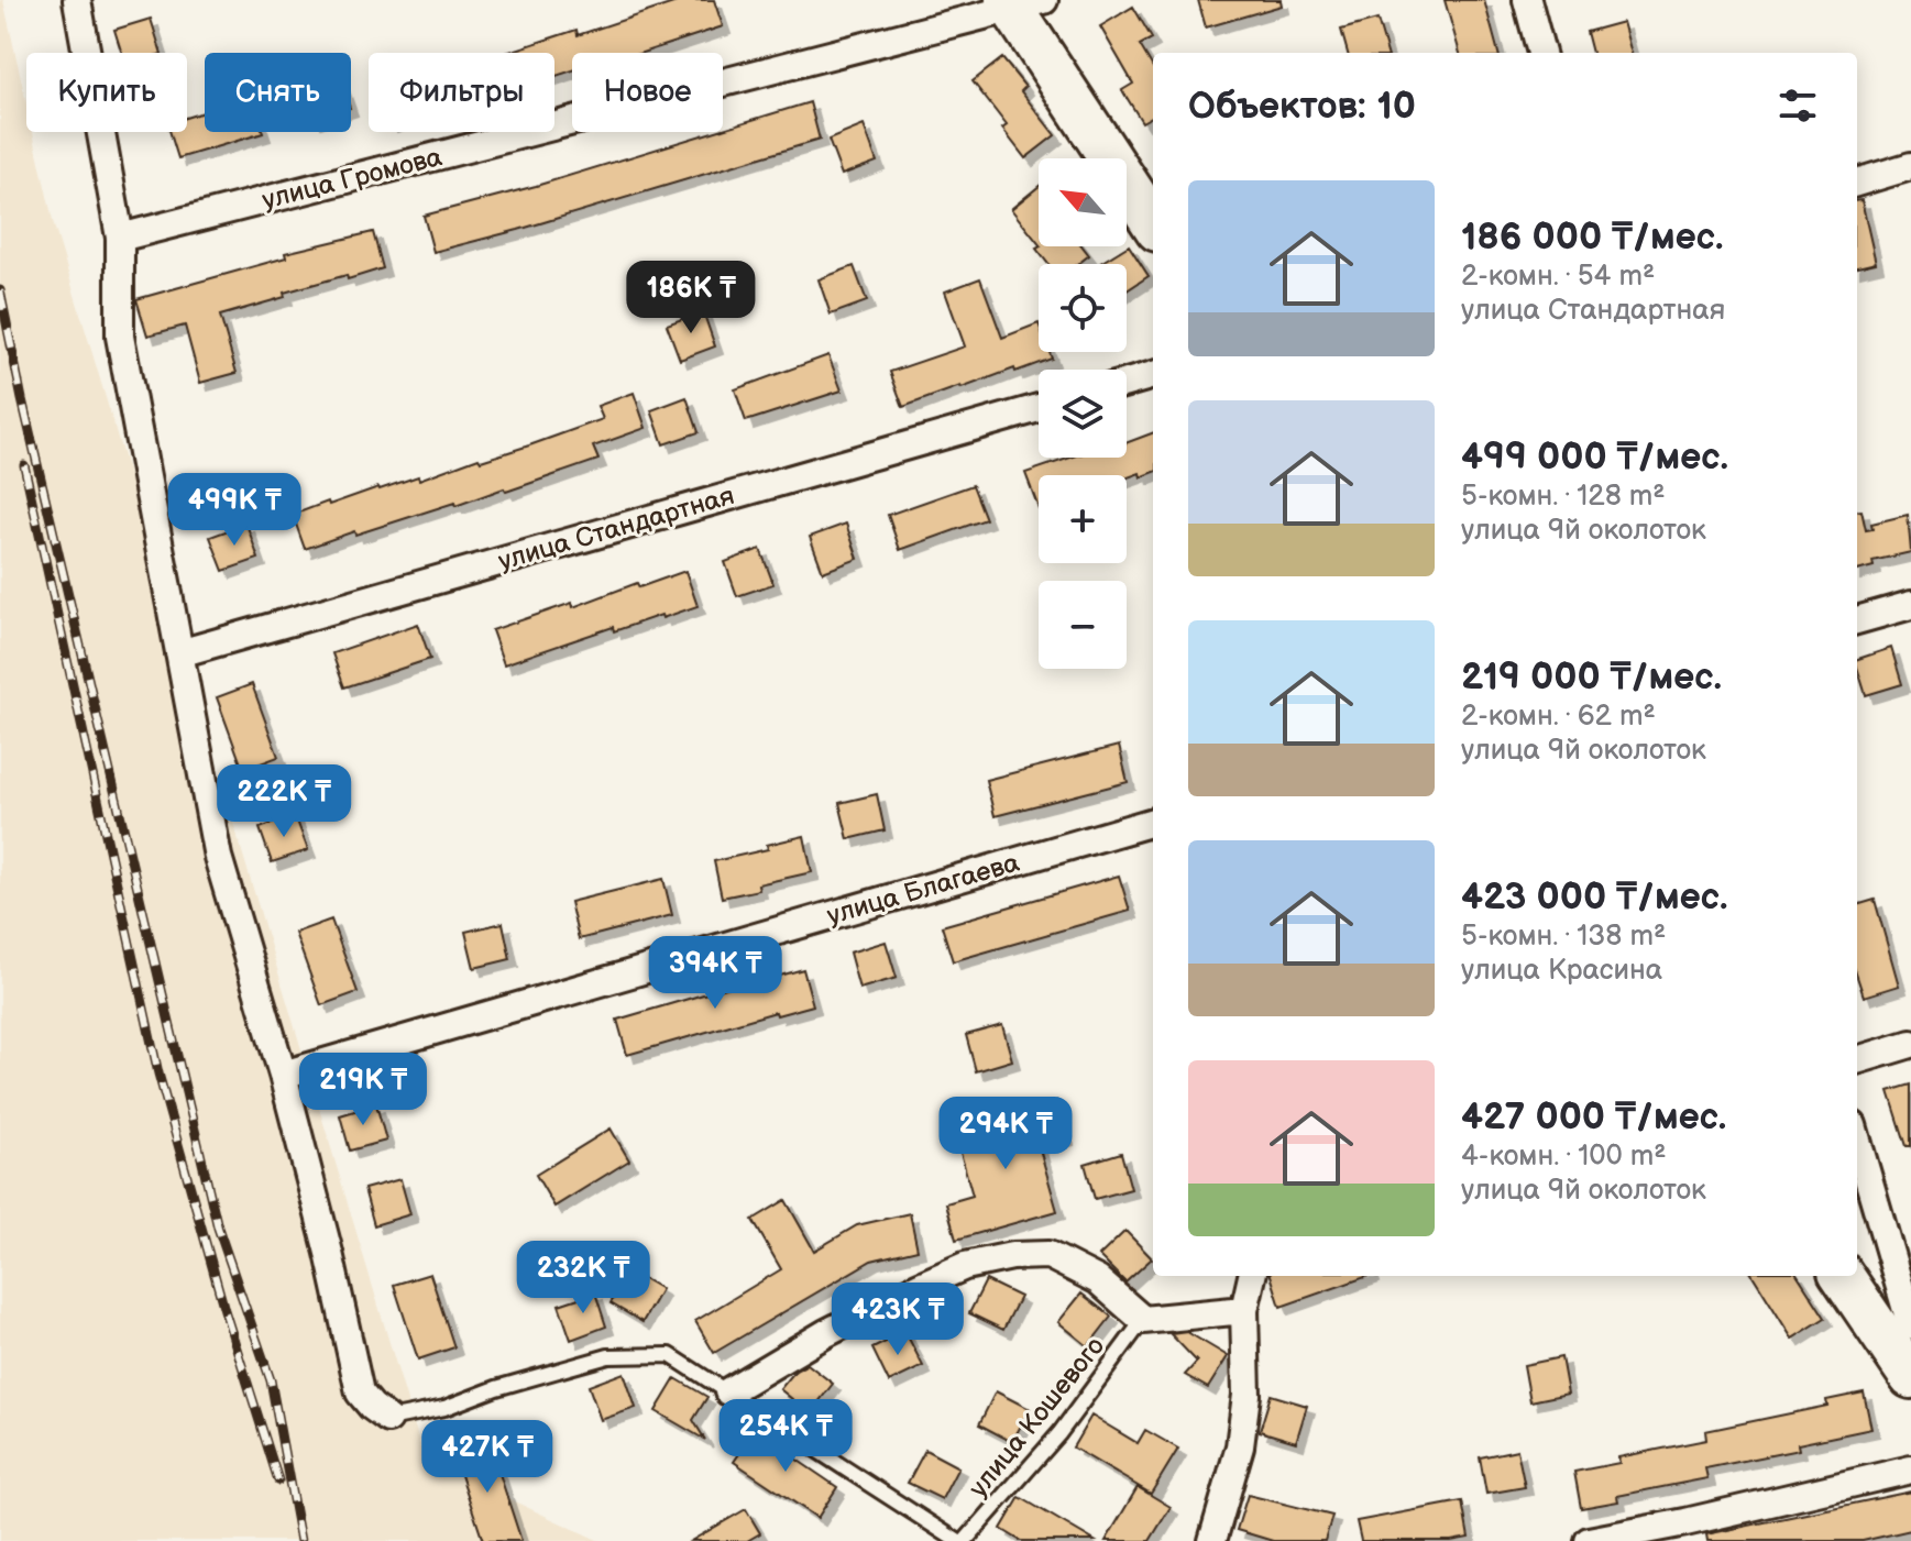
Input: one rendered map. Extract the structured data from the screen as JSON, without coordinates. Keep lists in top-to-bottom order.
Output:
{
  "streets": {
    "street": ["улица Громова", "улица Стандартная", "улица Благаева"],
    "lane": ["улица Кошевого"]
  },
  "north": "top left",
  "page": {
    "chip": [
      "Купить",
      "Снять",
      "Фильтры",
      "Новое"
    ],
    "heading": "Объектов: 10",
    "map_buttons": ["+", "−"],
    "list": [
      {
        "name": "186 000 ₸/мес.",
        "note": "2-комн. · 54 m² · улица Стандартная"
      },
      {
        "name": "499 000 ₸/мес.",
        "note": "5-комн. · 128 m² · улица 9й околоток"
      },
      {
        "name": "219 000 ₸/мес.",
        "note": "2-комн. · 62 m² · улица 9й околоток"
      },
      {
        "name": "423 000 ₸/мес.",
        "note": "5-комн. · 138 m² · улица Красина"
      },
      {
        "name": "427 000 ₸/мес.",
        "note": "4-комн. · 100 m² · улица 9й околоток"
      }
    ],
    "price": [
      "186K ₸",
      "499K ₸",
      "222K ₸",
      "394K ₸",
      "219K ₸",
      "294K ₸",
      "232K ₸",
      "423K ₸",
      "254K ₸",
      "427K ₸"
    ]
  }
}
